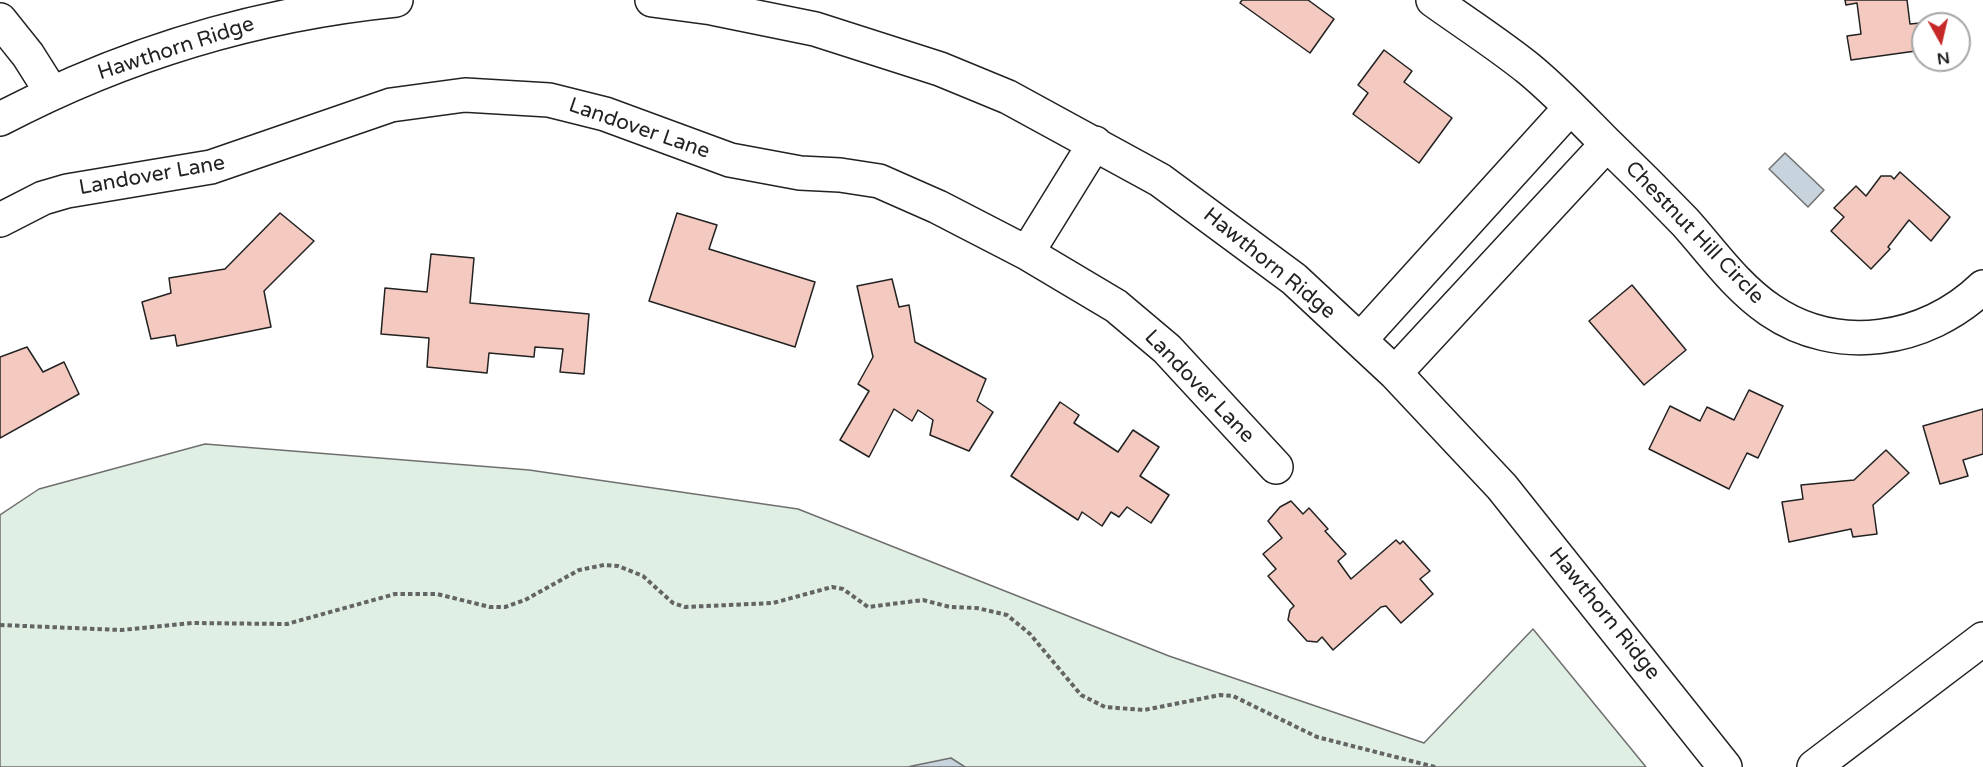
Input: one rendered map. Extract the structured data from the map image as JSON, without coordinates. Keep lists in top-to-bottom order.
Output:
{
  "streets": {
    "street": ["Hawthorn Ridge", "Landover Lane", "Chestnut Hill Circle"]
  },
  "crossings": [
    ["Hawthorn Ridge", "Chestnut Hill Circle"]
  ],
  "north": "bottom"
}
